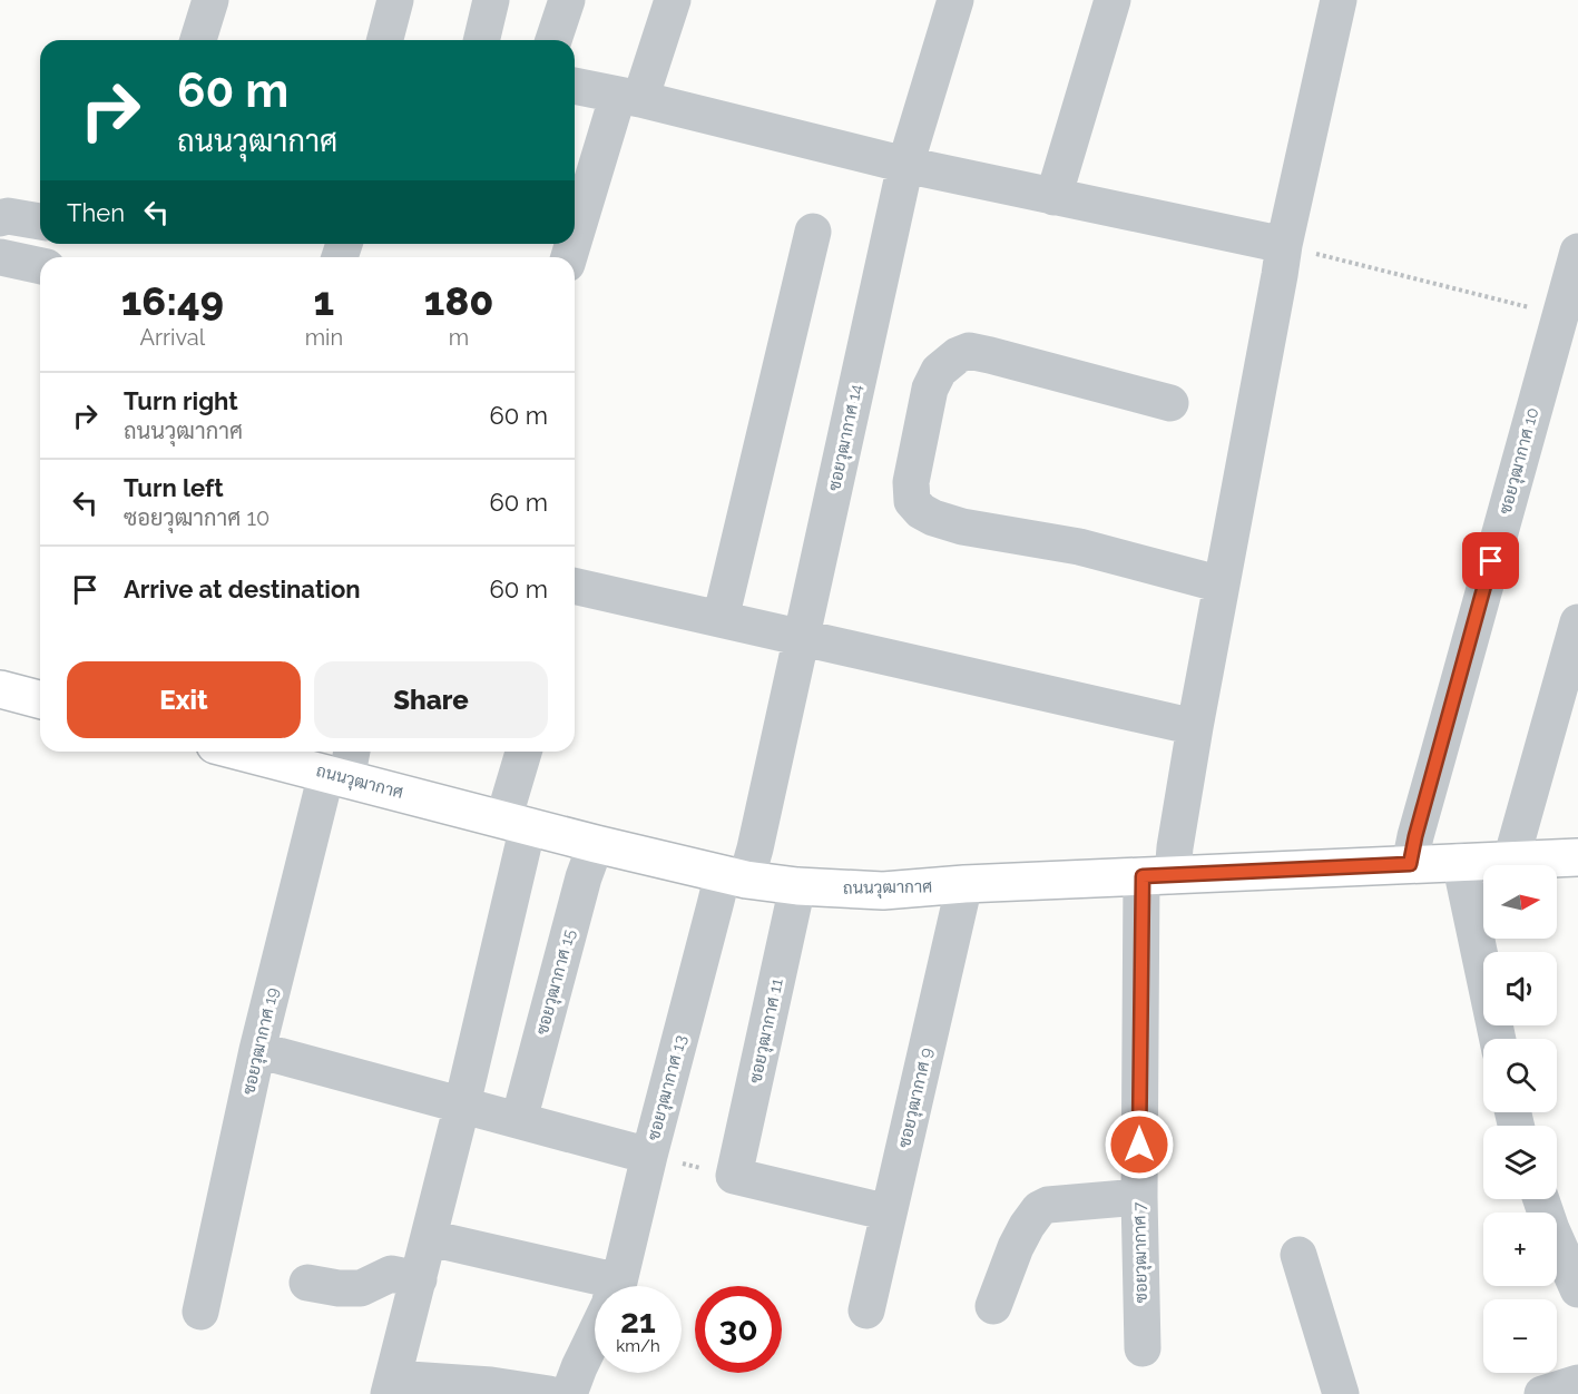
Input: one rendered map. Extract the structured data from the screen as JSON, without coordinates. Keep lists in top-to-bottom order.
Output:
{
  "streets": {
    "main road": ["ถนนวุฒากาศ"],
    "street": [
      "ซอยวุฒากาศ 14",
      "ซอยวุฒากาศ 10",
      "ซอยวุฒากาศ 15",
      "ซอยวุฒากาศ 11",
      "ซอยวุฒากาศ 19",
      "ซอยวุฒากาศ 13",
      "ซอยวุฒากาศ 9",
      "ซอยวุฒากาศ 7"
    ]
  },
  "crossings": [
    ["ซอยวุฒากาศ 14", "ถนนวุฒากาศ"],
    ["ซอยวุฒากาศ 14", "ซอยวุฒากาศ 13"],
    ["ซอยวุฒากาศ 10", "ถนนวุฒากาศ"],
    ["ถนนวุฒากาศ", "ซอยวุฒากาศ 15"],
    ["ถนนวุฒากาศ", "ซอยวุฒากาศ 11"],
    ["ถนนวุฒากาศ", "ซอยวุฒากาศ 19"],
    ["ถนนวุฒากาศ", "ซอยวุฒากาศ 13"],
    ["ถนนวุฒากาศ", "ซอยวุฒากาศ 9"],
    ["ถนนวุฒากาศ", "ซอยวุฒากาศ 7"]
  ],
  "north": "right",
  "page": {
    "turn": ["60 m", "ถนนวุฒากาศ"],
    "then": "Then",
    "eta": [
      "16:49",
      "Arrival",
      "1",
      "min",
      "180",
      "m"
    ],
    "list": [
      {
        "name": "Turn right",
        "note": "ถนนวุฒากาศ",
        "value": "60 m"
      },
      {
        "name": "Turn left",
        "note": "ซอยวุฒากาศ 10",
        "value": "60 m"
      },
      {
        "name": "Arrive at destination",
        "value": "60 m"
      }
    ],
    "buttons": ["Exit", "Share"],
    "map_buttons": ["+", "−"],
    "speed": "21 km/h",
    "limit": "30"
  }
}
